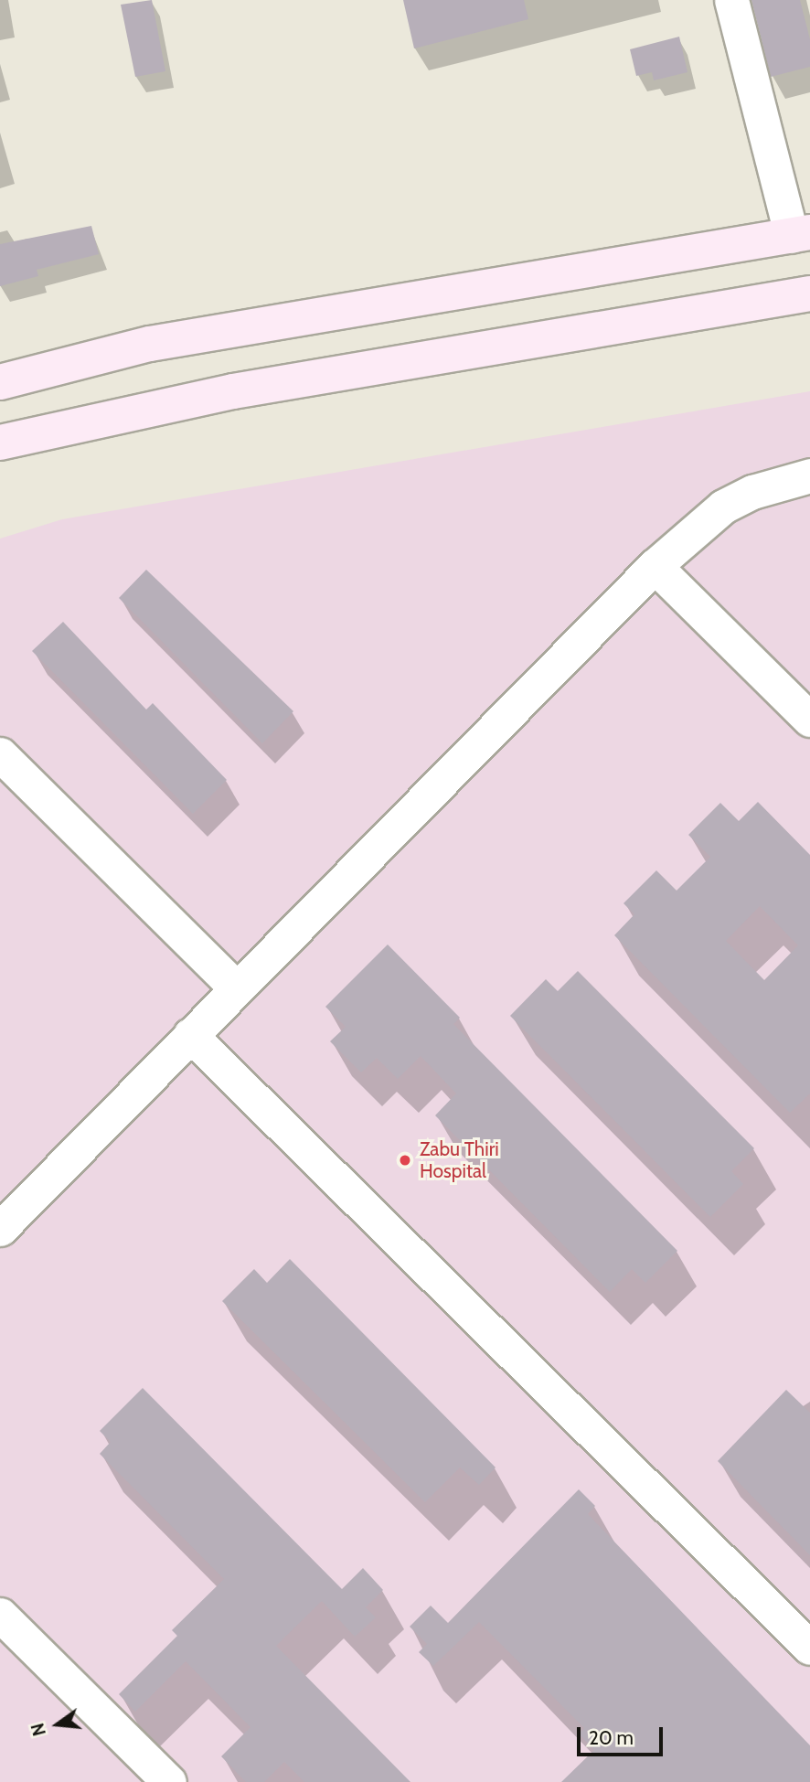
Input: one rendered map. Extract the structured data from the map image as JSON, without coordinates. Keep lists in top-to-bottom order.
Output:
{
  "places": ["Zabu Thiri Hospital"],
  "scale_bar": "20 m",
  "north": "left"
}
